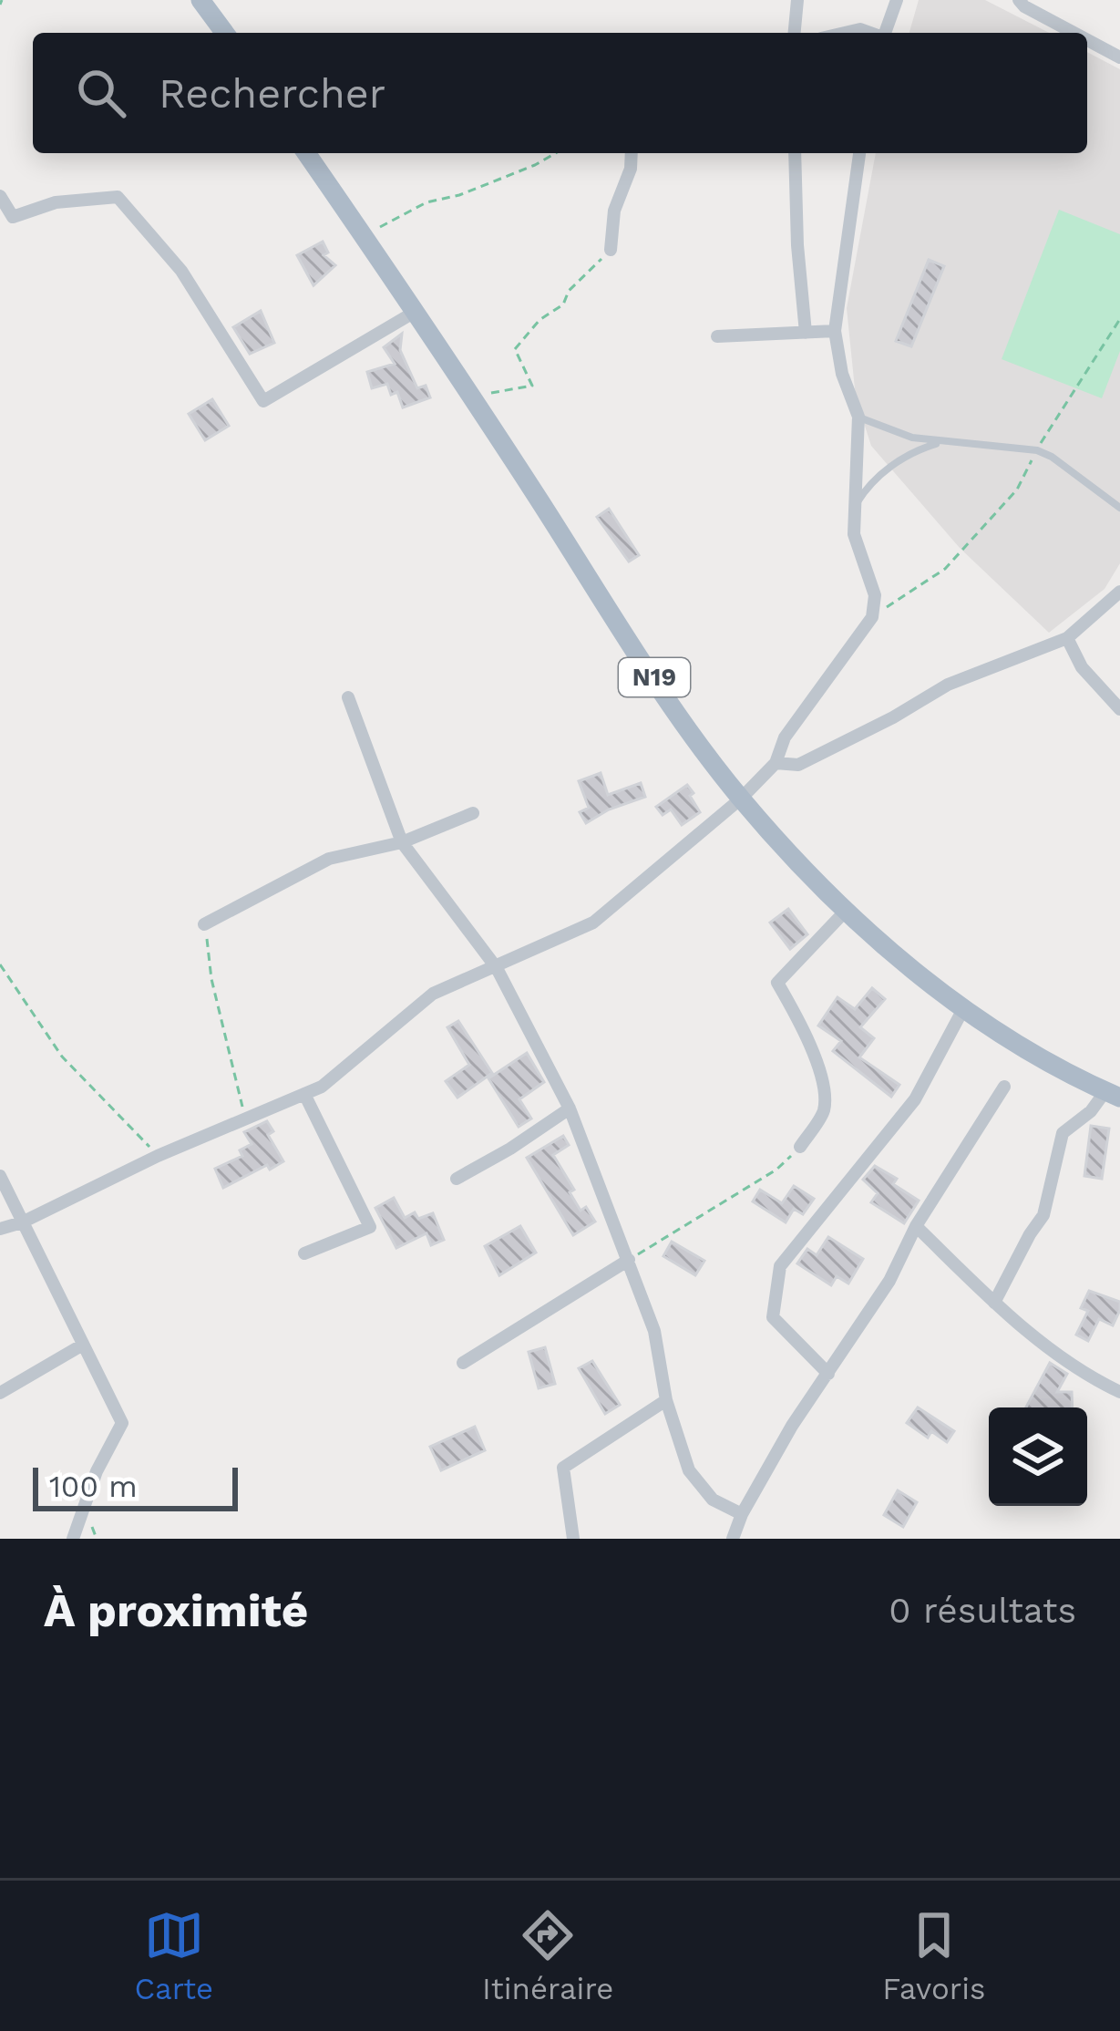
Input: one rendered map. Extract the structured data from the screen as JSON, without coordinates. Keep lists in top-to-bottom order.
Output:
{
  "streets": {
    "main road": ["N19"]
  },
  "scale_bar": "100 m",
  "page": {
    "search": "Rechercher",
    "scale": "100 m",
    "heading": ["À proximité", "0 résultats"],
    "nav": ["Carte", "Itinéraire", "Favoris"]
  }
}
